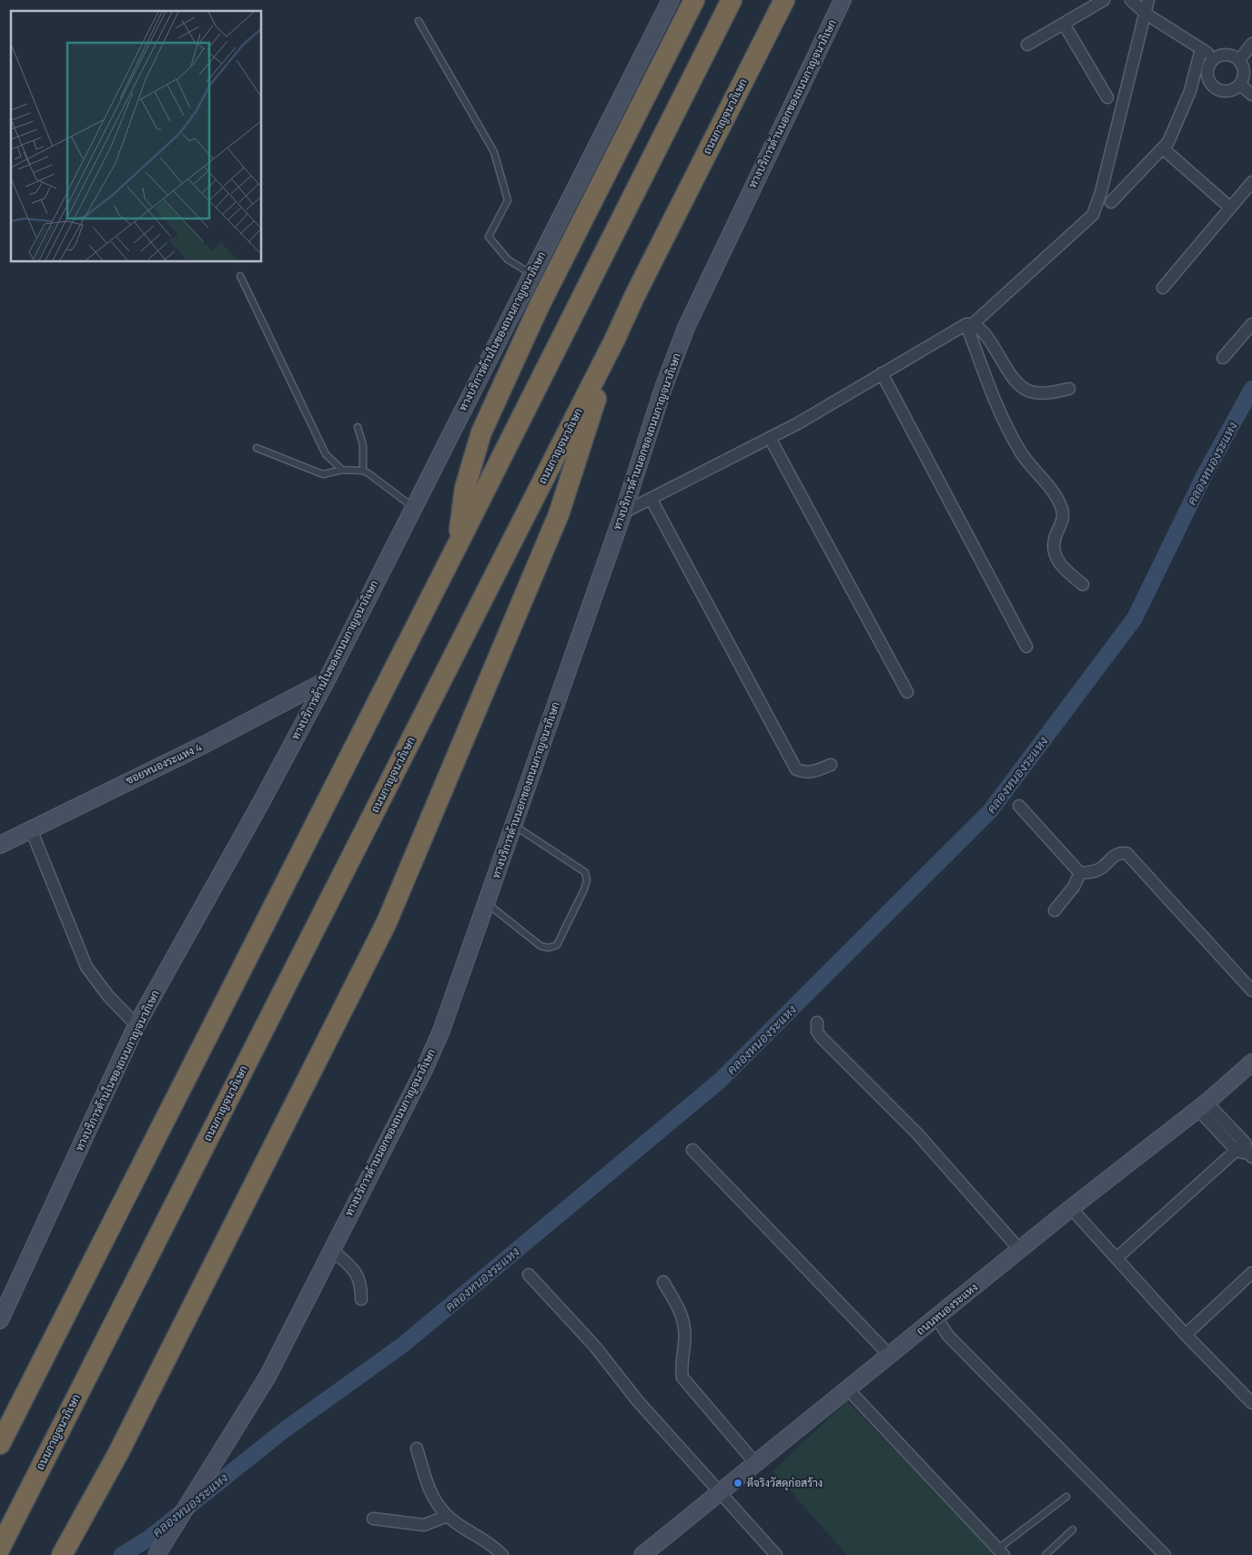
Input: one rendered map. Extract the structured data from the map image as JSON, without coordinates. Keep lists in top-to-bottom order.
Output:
{
  "streets": {
    "highway": ["ถนนกาญจนาภิเษก"],
    "main road": [
      "ทางบริการด้านนอกของถนนกาญจนาภิเษก",
      "ทางบริการด้านในของถนนกาญจนาภิเษก",
      "ซอยหนองระแหง 4",
      "ถนนหนองระแหง"
    ]
  },
  "crossings": [
    ["ทางบริการด้านในของถนนกาญจนาภิเษก", "ซอยหนองระแหง 4"]
  ],
  "water": ["คลองหนองระแหง"],
  "places": ["ดีจริงวัสดุก่อสร้าง"]
}
